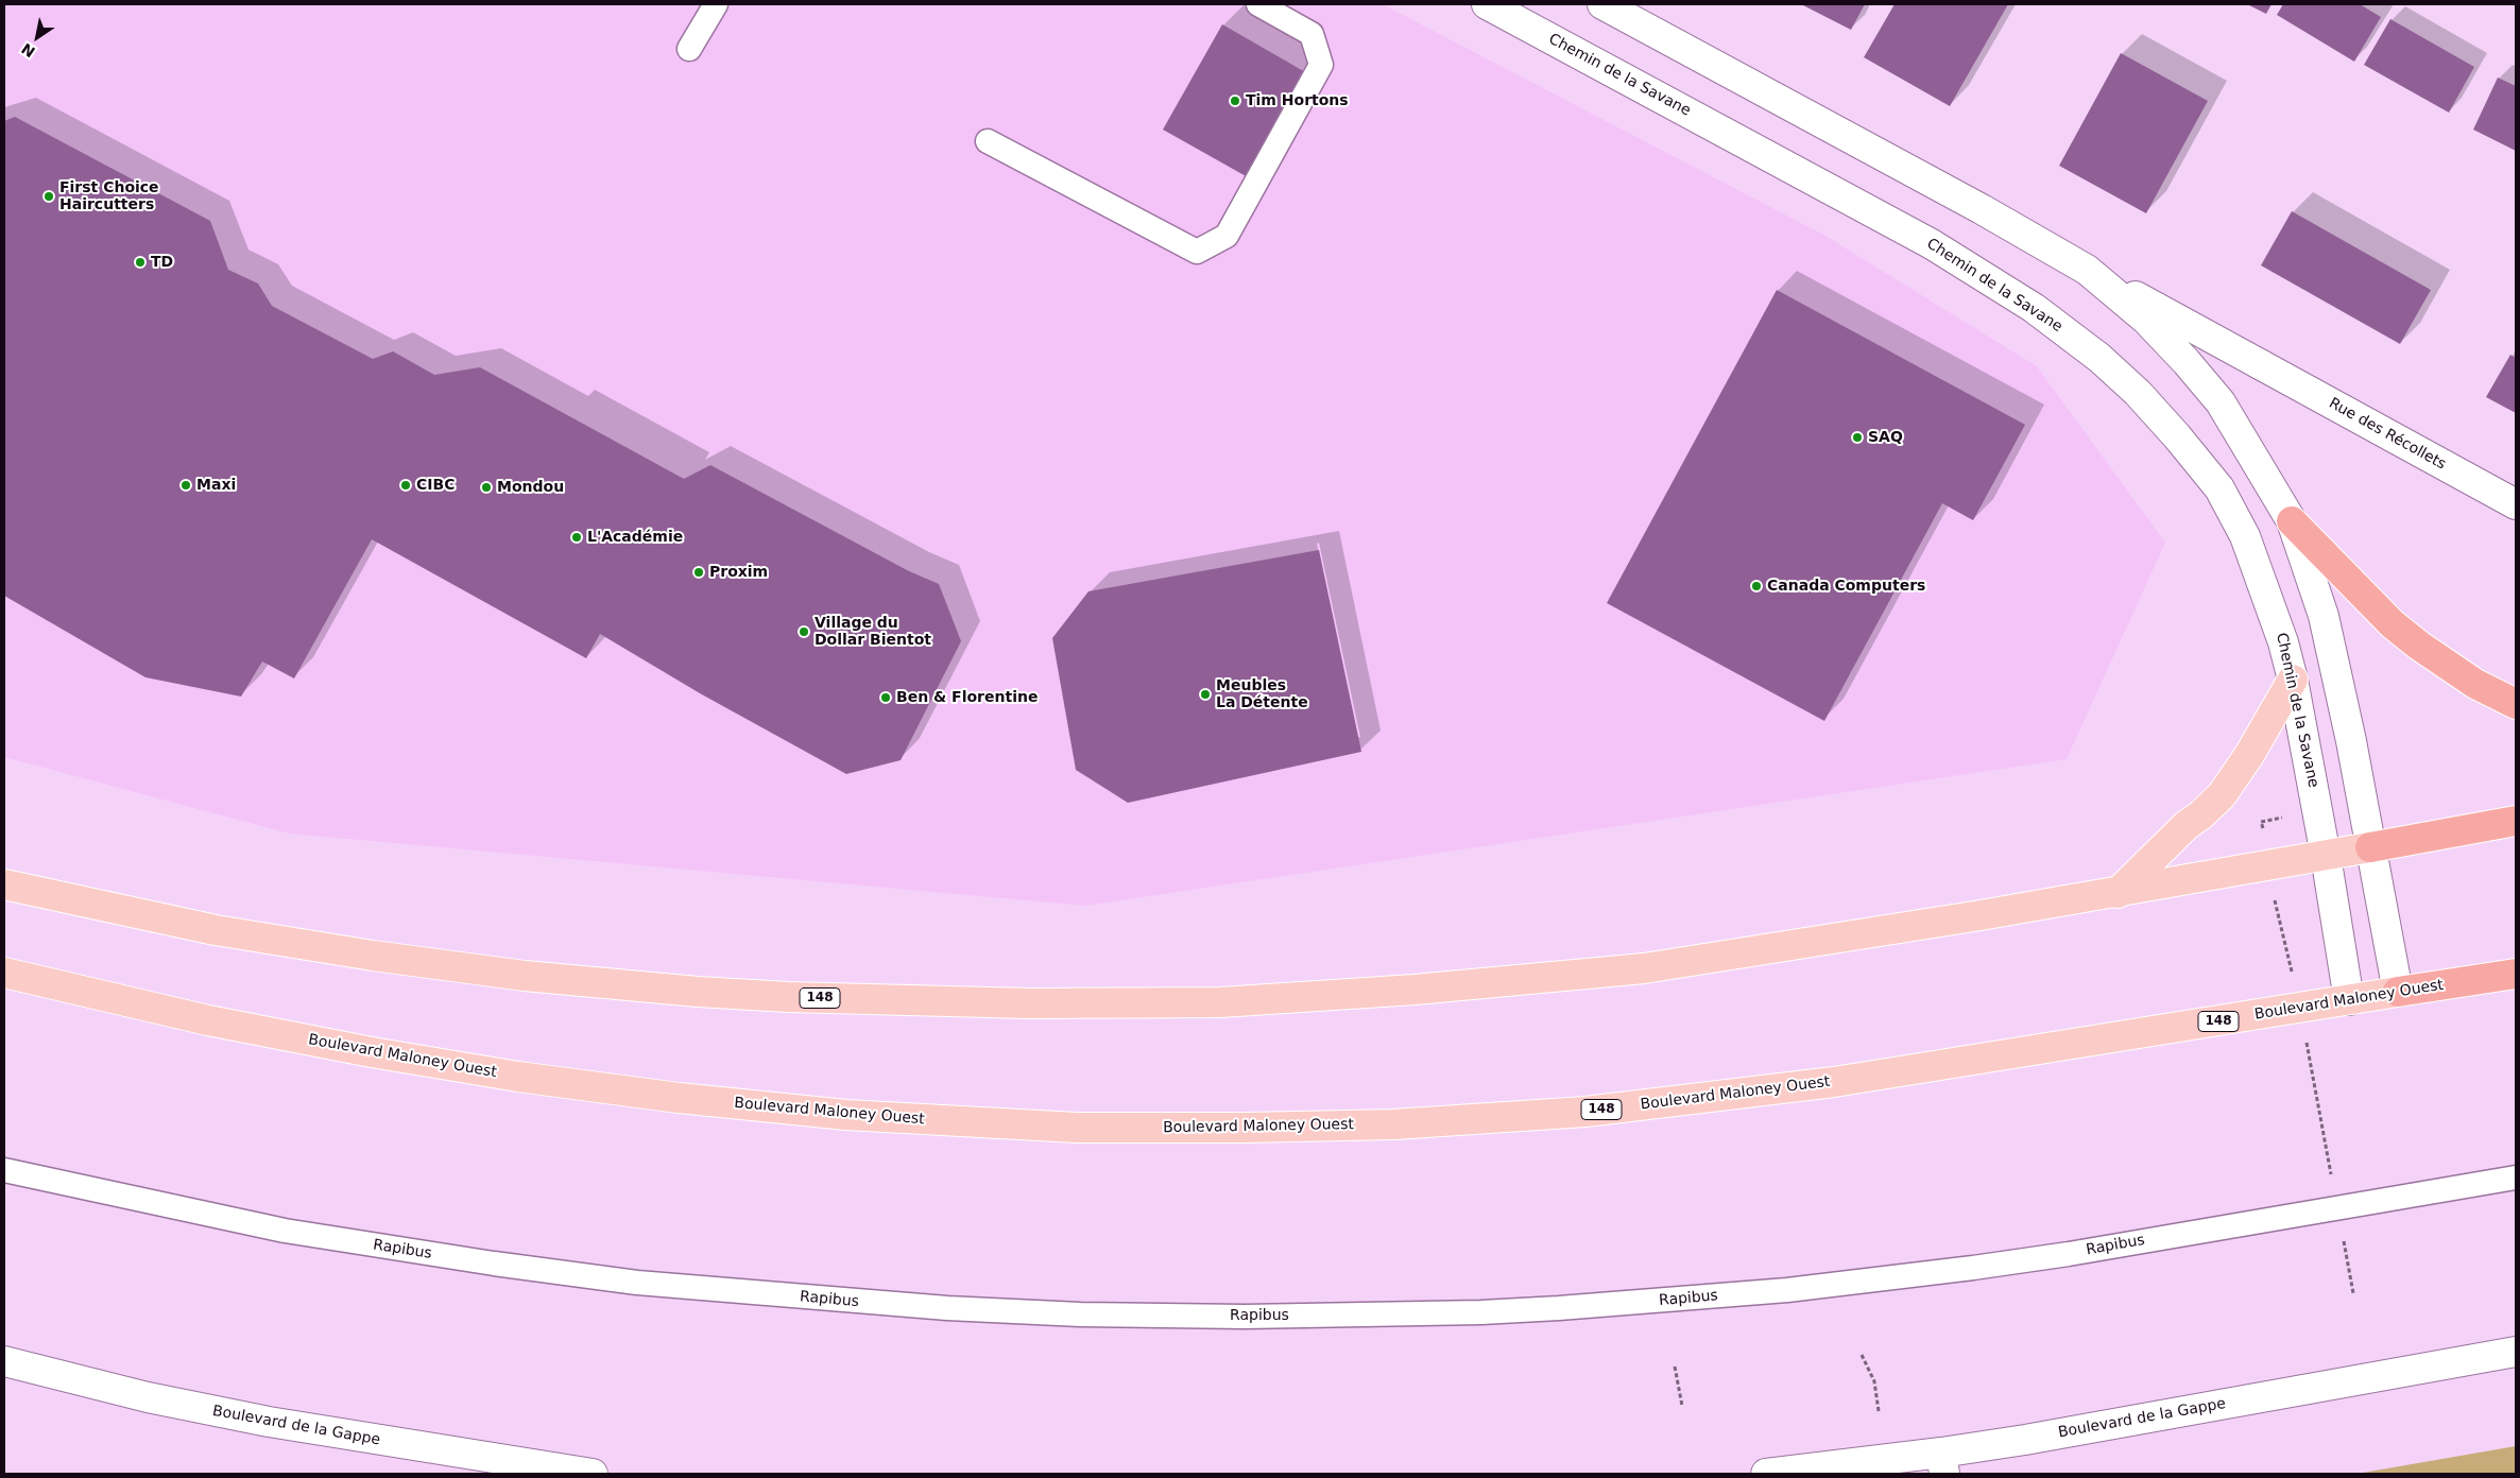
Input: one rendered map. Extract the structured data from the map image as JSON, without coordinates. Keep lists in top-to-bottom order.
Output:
{
  "streets": {
    "highway": ["148", "Boulevard Maloney Ouest"],
    "street": ["Chemin de la Savane", "Rue des Récollets", "Boulevard de la Gappe"],
    "lane": ["Rapibus"]
  },
  "crossings": [
    ["Chemin de la Savane", "148"],
    ["Chemin de la Savane", "Boulevard Maloney Ouest"]
  ],
  "places": [
    "Tim Hortons",
    "First Choice Haircutters",
    "TD",
    "SAQ",
    "Maxi",
    "CIBC",
    "Mondou",
    "L'Académie",
    "Proxim",
    "Canada Computers",
    "Village du Dollar Bientot",
    "Meubles La Détente",
    "Ben & Florentine"
  ],
  "north": "bottom left"
}
